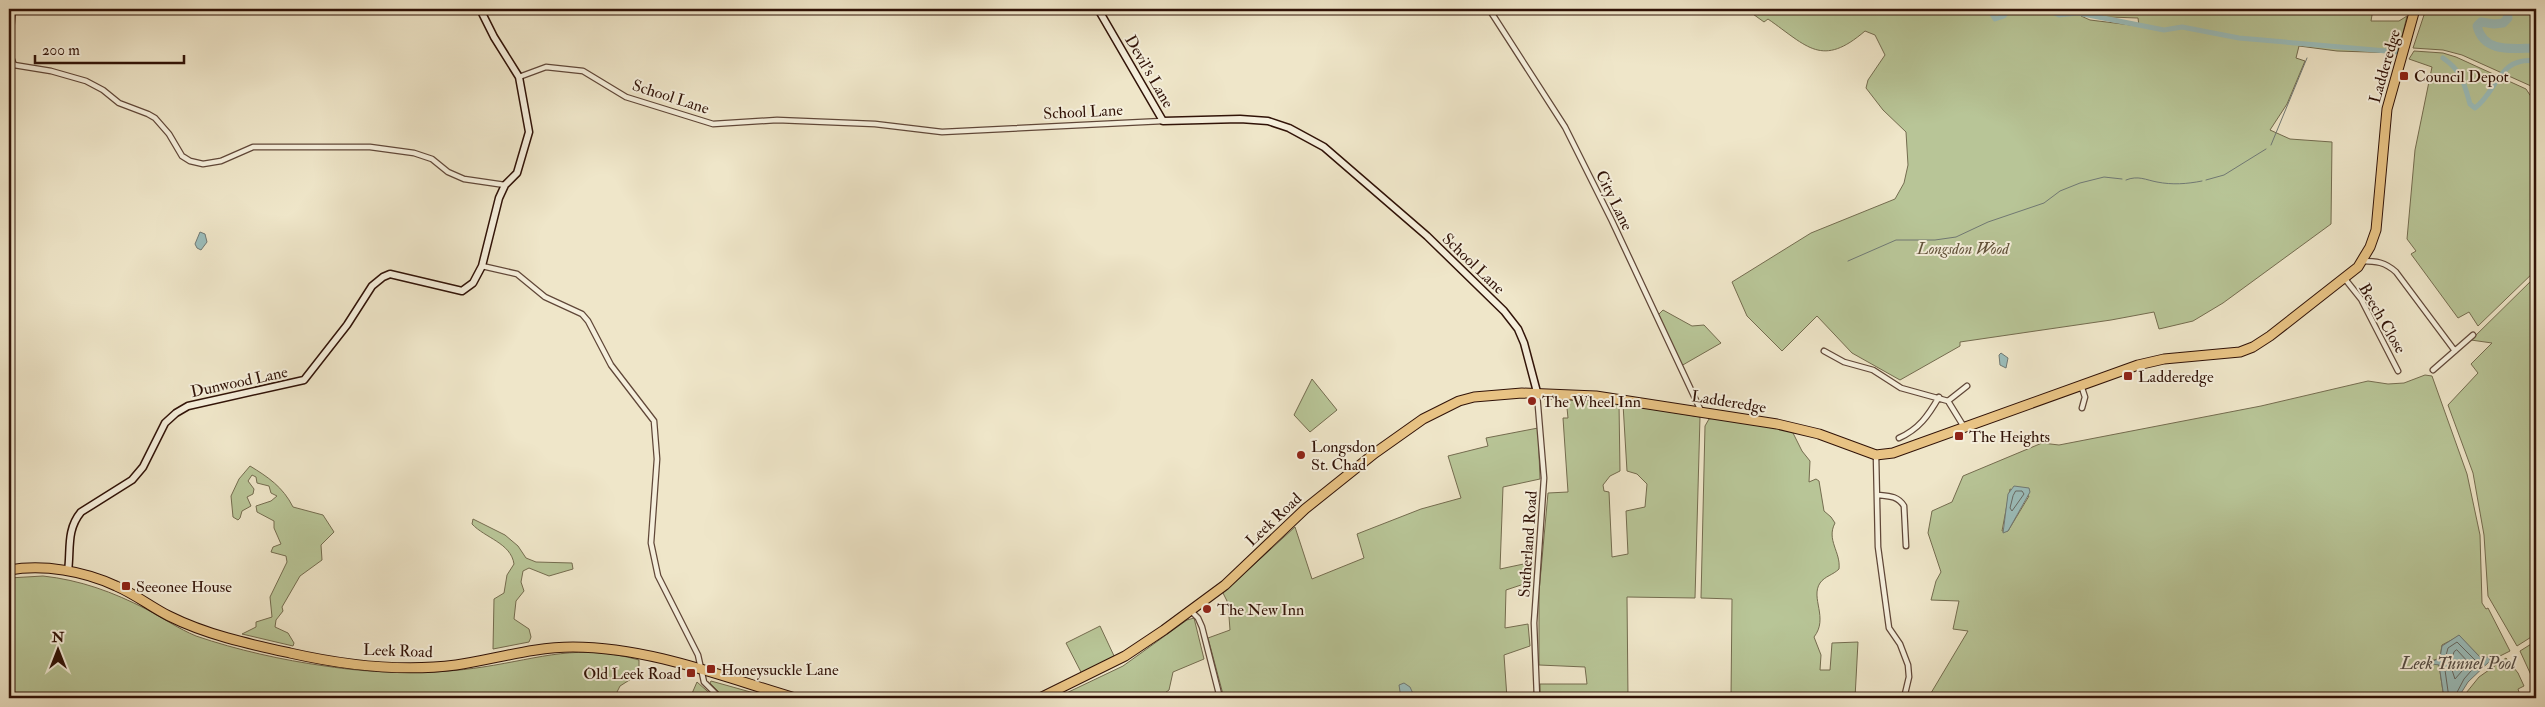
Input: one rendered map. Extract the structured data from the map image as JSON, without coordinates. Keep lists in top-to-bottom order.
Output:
{
  "streets": {
    "highway": ["Ladderedge", "Leek Road"],
    "street": [
      "Devil's Lane",
      "School Lane",
      "City Lane",
      "Beech Close",
      "Dunwood Lane",
      "Sutherland Road"
    ]
  },
  "crossings": [
    ["Ladderedge", "School Lane"],
    ["Ladderedge", "City Lane"],
    ["Ladderedge", "Beech Close"],
    ["Ladderedge", "Leek Road"],
    ["Ladderedge", "Sutherland Road"],
    ["Devil's Lane", "School Lane"],
    ["School Lane", "Dunwood Lane"],
    ["School Lane", "Leek Road"],
    ["School Lane", "Sutherland Road"],
    ["Dunwood Lane", "Leek Road"],
    ["Leek Road", "Sutherland Road"]
  ],
  "water": ["Leek Tunnel Pool"],
  "parks": ["Longsdon Wood"],
  "places": {
    "transit": [
      "Council Depot",
      "Ladderedge",
      "The Heights",
      "Seeonee House",
      "Honeysuckle Lane",
      "Old Leek Road"
    ],
    "other": ["The Wheel Inn", "Longsdon St. Chad", "The New Inn"]
  },
  "scale_bar": "200 m",
  "north": "top"
}
